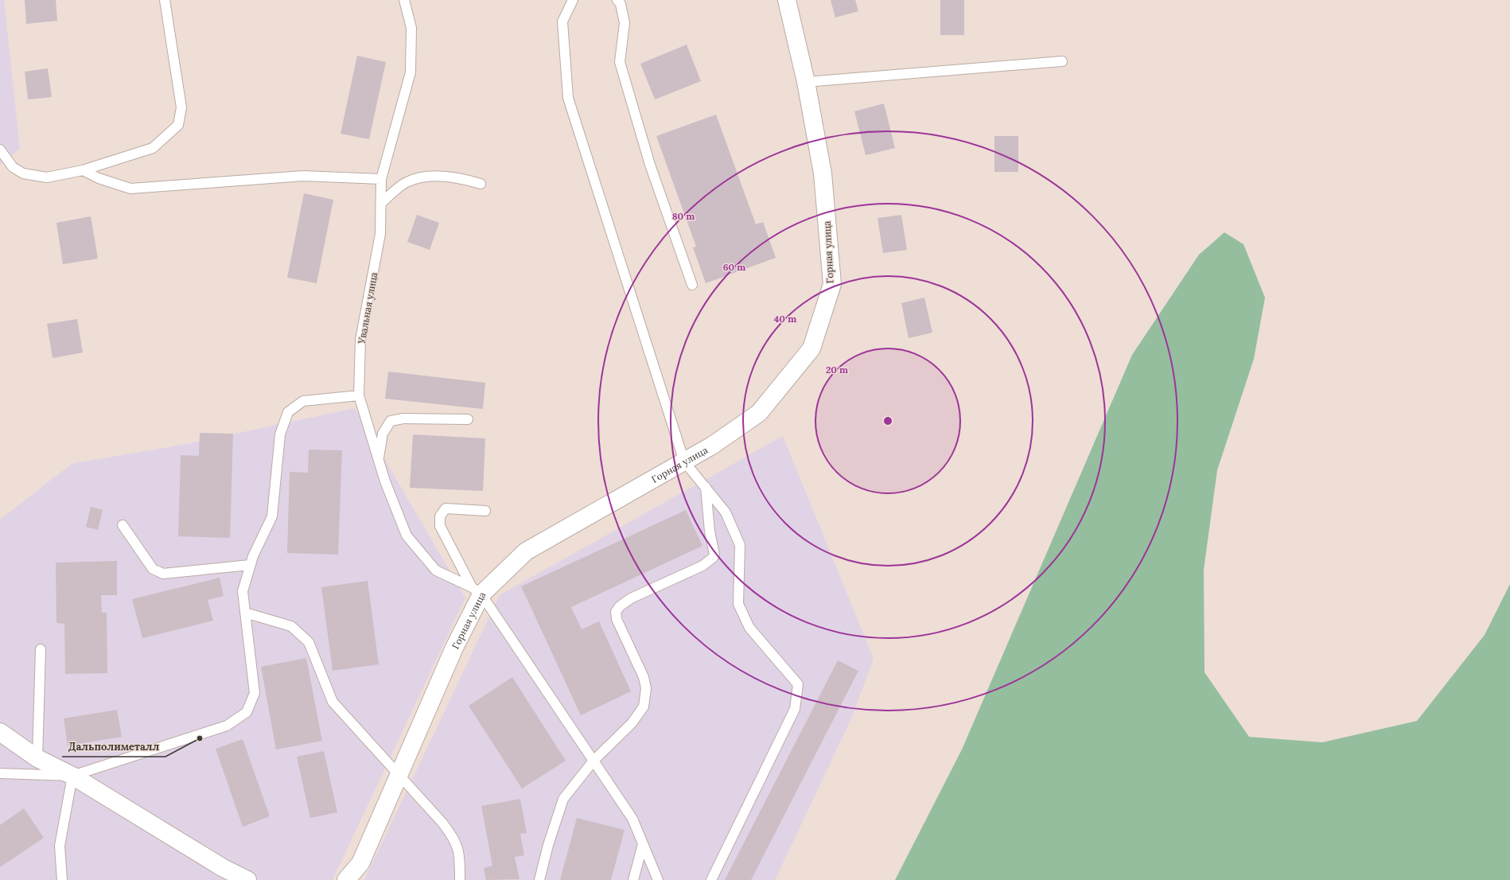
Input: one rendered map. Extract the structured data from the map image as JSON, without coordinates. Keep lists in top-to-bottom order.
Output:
{
  "streets": {
    "street": ["Горная улица"],
    "lane": ["Увальная улица"]
  },
  "crossings": [
    ["Горная улица", "Увальная улица"]
  ],
  "places": ["Дальполиметалл"],
  "rings": [
    "80 m",
    "60 m",
    "40 m",
    "20 m"
  ]
}
